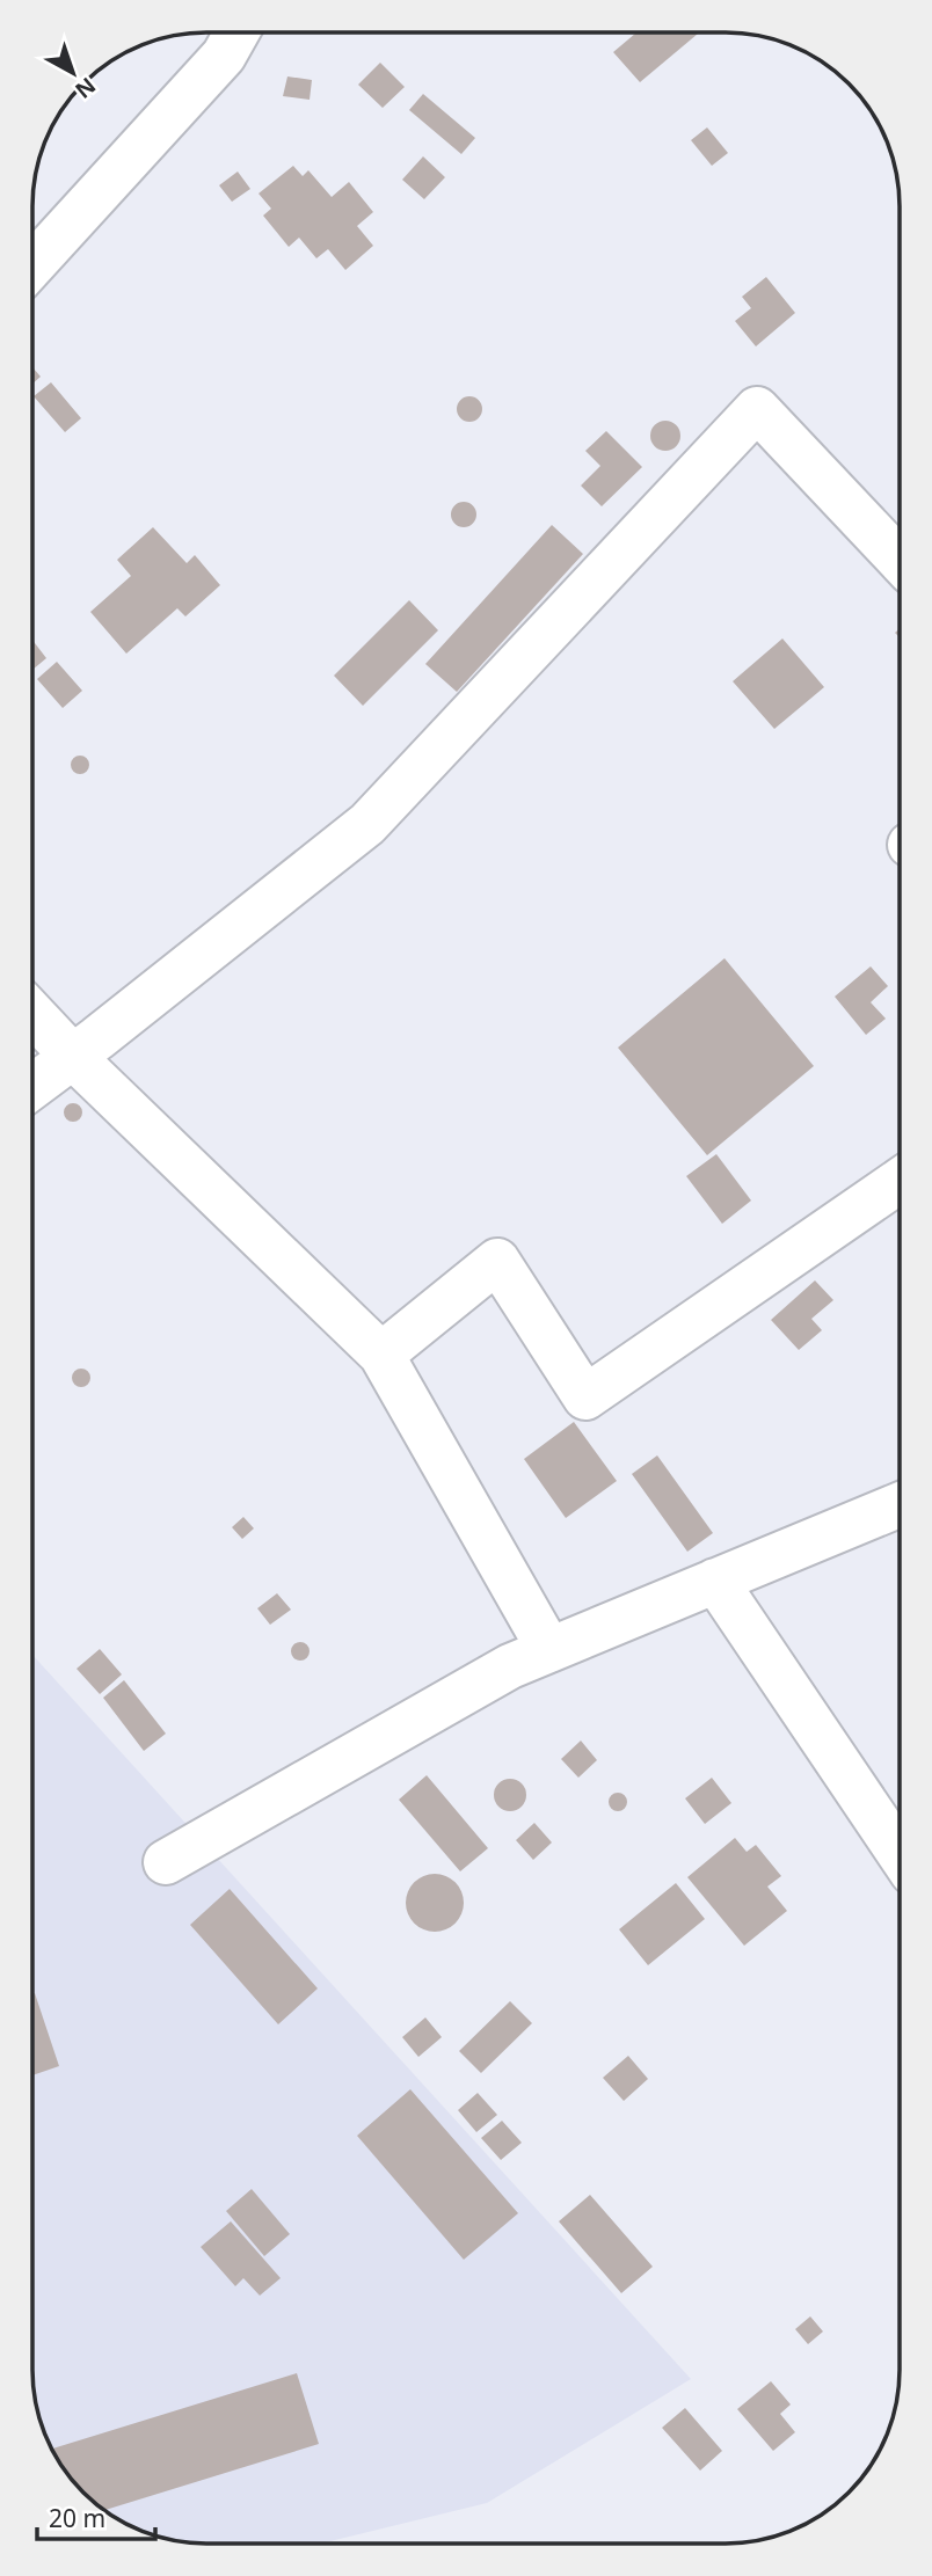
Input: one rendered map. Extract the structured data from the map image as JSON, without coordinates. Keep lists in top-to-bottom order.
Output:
{
  "scale_bar": "20 m",
  "north": "bottom right"
}
